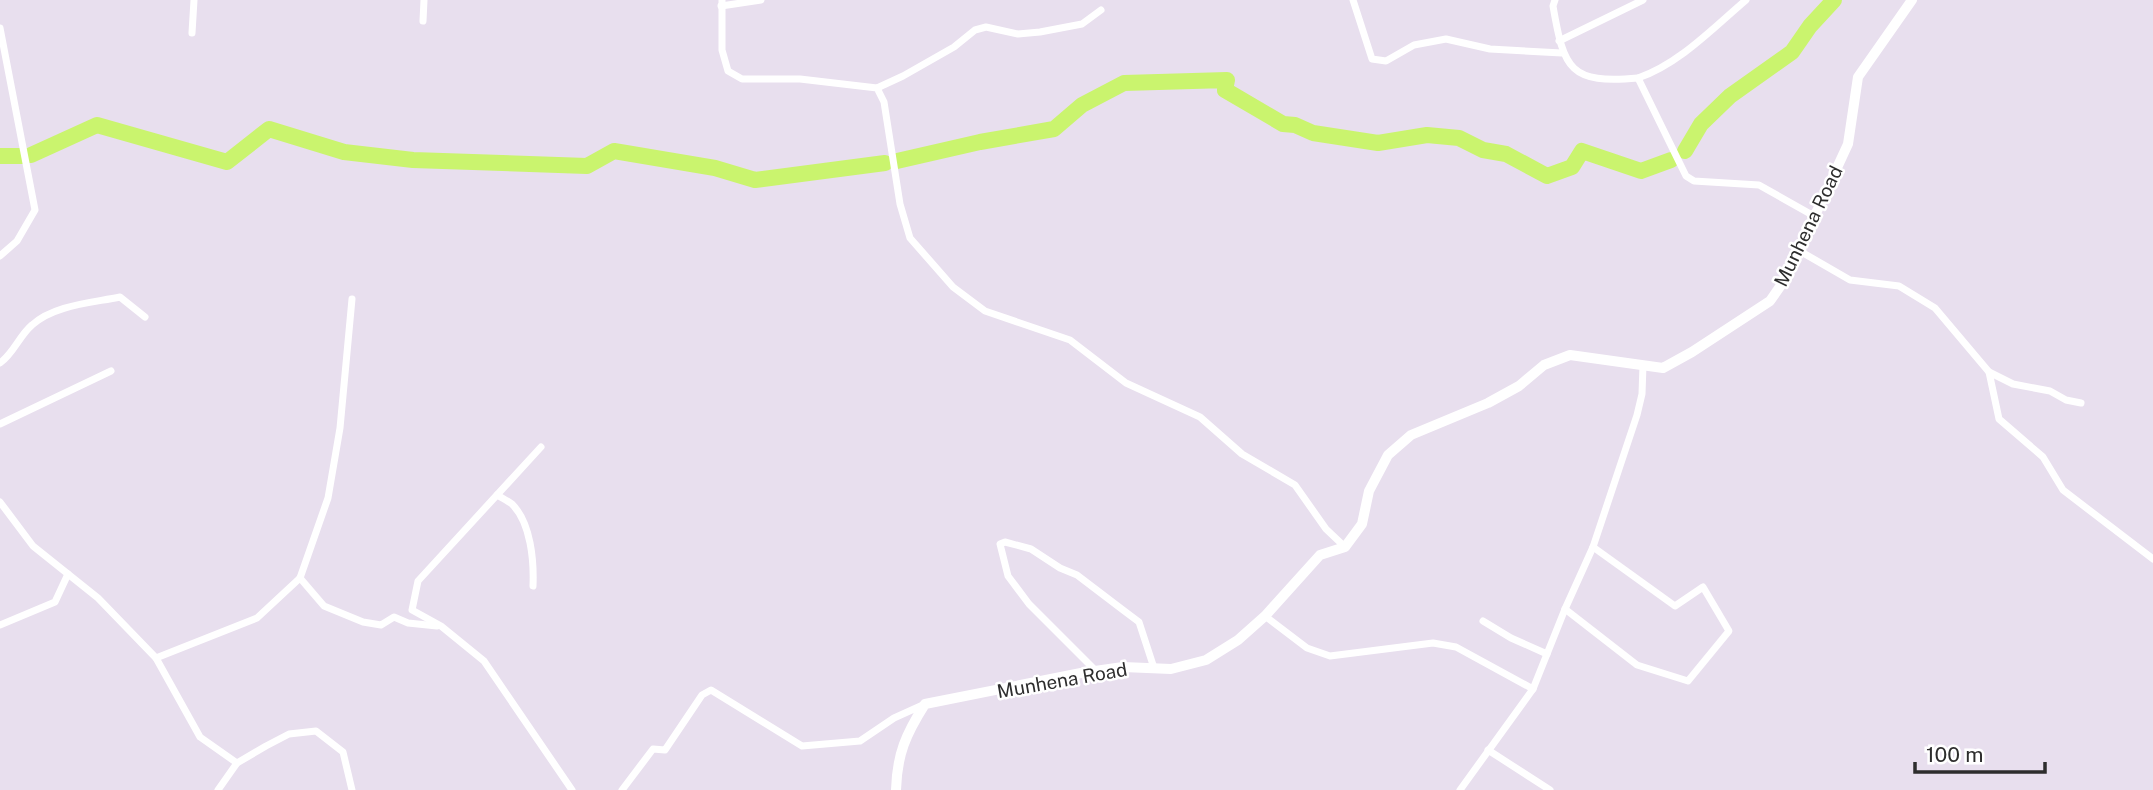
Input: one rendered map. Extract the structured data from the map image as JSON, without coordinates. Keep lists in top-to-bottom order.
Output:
{
  "streets": {
    "street": ["Munhena Road"]
  },
  "scale_bar": "100 m"
}
